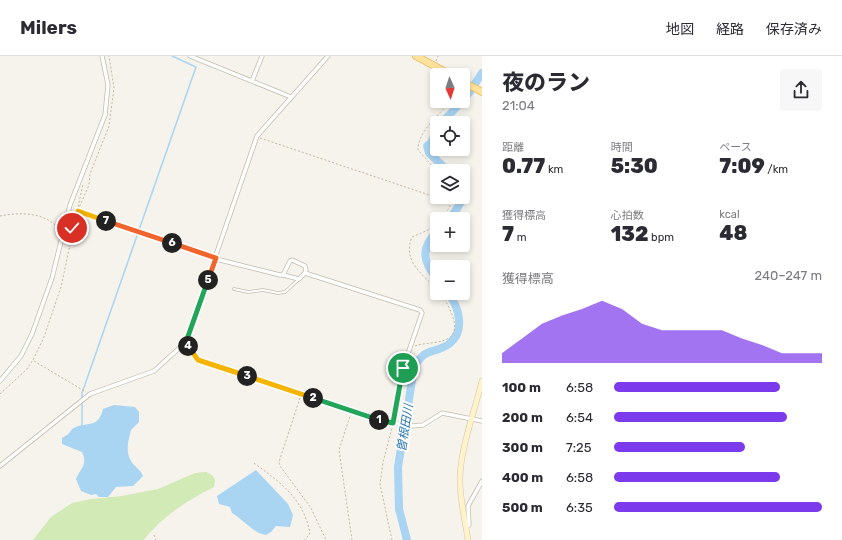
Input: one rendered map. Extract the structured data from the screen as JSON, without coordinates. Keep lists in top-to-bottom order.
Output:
{
  "water": ["曽根田川"],
  "north": "bottom",
  "page": {
    "header": "Milers",
    "nav": ["地図", "経路", "保存済み"],
    "heading": ["夜のラン", "21:04"],
    "map_buttons": ["+", "−"],
    "stats": [
      ["距離", "0.77 km"],
      ["時間", "5:30"],
      ["ペース", "7:09 /km"],
      ["獲得標高", "7 m"],
      ["心拍数", "132 bpm"],
      ["kcal", "48"]
    ],
    "pins": [
      "7",
      "6",
      "5",
      "4",
      "3",
      "2",
      "1"
    ],
    "chart": ["獲得標高", "240–247 m"],
    "list": [
      {
        "name": "100 m",
        "note": "6:58"
      },
      {
        "name": "200 m",
        "note": "6:54"
      },
      {
        "name": "300 m",
        "note": "7:25"
      },
      {
        "name": "400 m",
        "note": "6:58"
      },
      {
        "name": "500 m",
        "note": "6:35"
      }
    ]
  }
}
